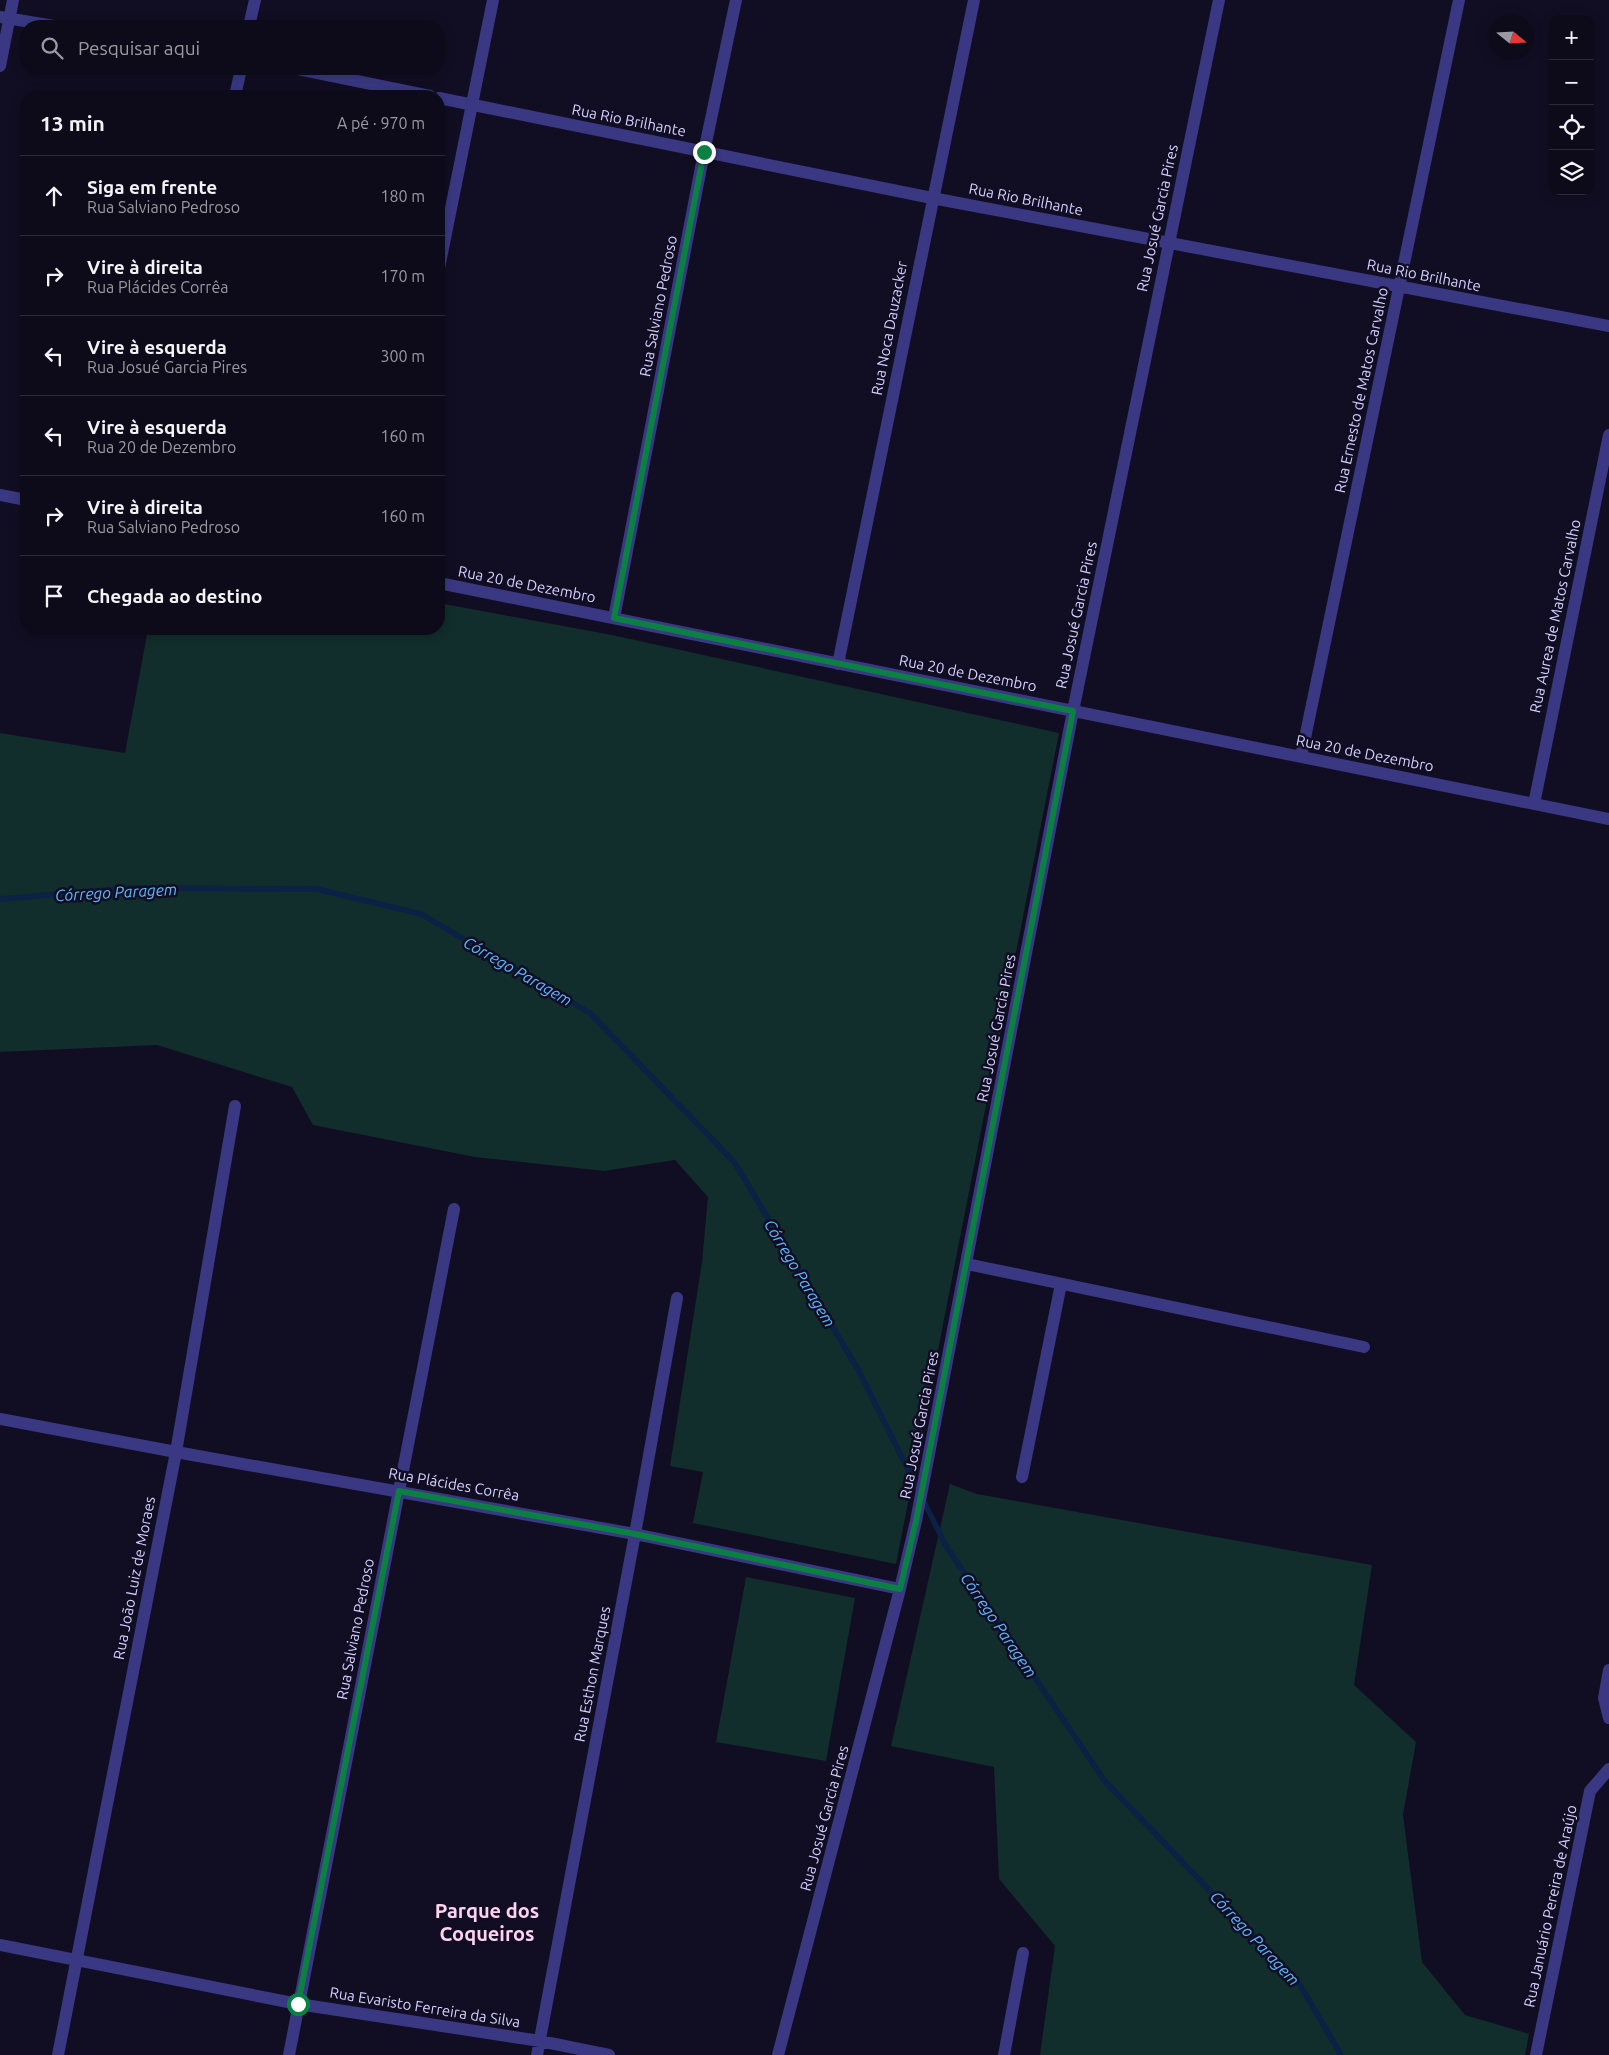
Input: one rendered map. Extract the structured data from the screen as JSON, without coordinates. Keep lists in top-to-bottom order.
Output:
{
  "streets": {
    "street": [
      "Rua Rio Brilhante",
      "Rua Josué Garcia Pires",
      "Rua Salviano Pedroso",
      "Rua Noca Dauzacker",
      "Rua Ernesto de Matos Carvalho",
      "Rua 20 de Dezembro",
      "Rua Aurea de Matos Carvalho",
      "Rua Plácides Corrêa",
      "Rua João Luiz de Moraes",
      "Rua Esthon Marques",
      "Rua Januário Pereira de Araújo",
      "Rua Evaristo Ferreira da Silva"
    ]
  },
  "crossings": [
    ["Rua Rio Brilhante", "Rua Josué Garcia Pires"],
    ["Rua Rio Brilhante", "Rua Salviano Pedroso"],
    ["Rua Rio Brilhante", "Rua Noca Dauzacker"],
    ["Rua Rio Brilhante", "Rua Ernesto de Matos Carvalho"],
    ["Rua Josué Garcia Pires", "Rua 20 de Dezembro"],
    ["Rua Josué Garcia Pires", "Rua Plácides Corrêa"],
    ["Rua Salviano Pedroso", "Rua 20 de Dezembro"],
    ["Rua Salviano Pedroso", "Rua Plácides Corrêa"],
    ["Rua Salviano Pedroso", "Rua Evaristo Ferreira da Silva"],
    ["Rua Noca Dauzacker", "Rua 20 de Dezembro"],
    ["Rua Ernesto de Matos Carvalho", "Rua 20 de Dezembro"],
    ["Rua 20 de Dezembro", "Rua Aurea de Matos Carvalho"],
    ["Rua Plácides Corrêa", "Rua João Luiz de Moraes"],
    ["Rua Plácides Corrêa", "Rua Esthon Marques"],
    ["Rua João Luiz de Moraes", "Rua Evaristo Ferreira da Silva"],
    ["Rua Esthon Marques", "Rua Evaristo Ferreira da Silva"]
  ],
  "districts": ["Parque dos Coqueiros"],
  "water": ["Córrego Paragem"],
  "north": "right",
  "page": {
    "map_buttons": ["+", "−"],
    "search": "Pesquisar aqui",
    "heading": ["13 min", "A pé · 970 m"],
    "list": [
      ["Siga em frente", "Rua Salviano Pedroso", "180 m"],
      ["Vire à direita", "Rua Plácides Corrêa", "170 m"],
      ["Vire à esquerda", "Rua Josué Garcia Pires", "300 m"],
      ["Vire à esquerda", "Rua 20 de Dezembro", "160 m"],
      ["Vire à direita", "Rua Salviano Pedroso", "160 m"],
      "Chegada ao destino"
    ]
  }
}
